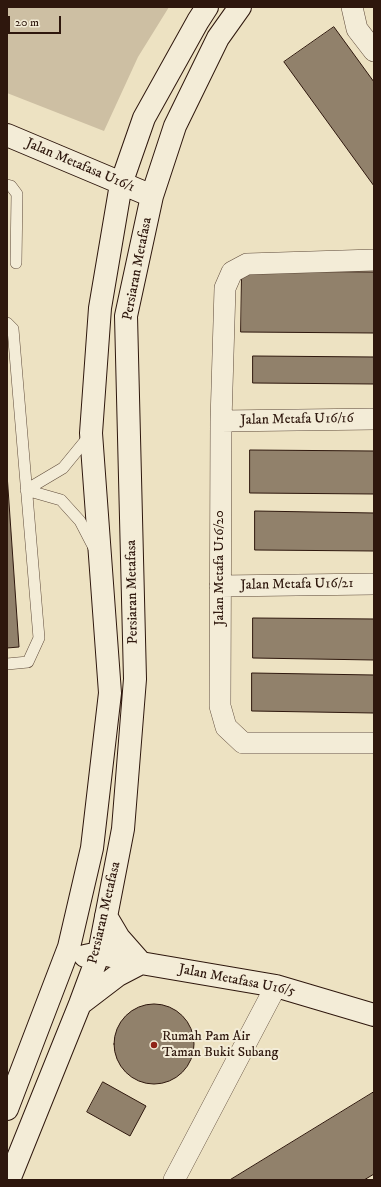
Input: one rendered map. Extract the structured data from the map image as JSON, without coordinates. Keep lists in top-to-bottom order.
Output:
{
  "streets": {
    "main road": ["Jalan Metafasa U16/1", "Persiaran Metafasa", "Jalan Metafasa U16/5"],
    "street": ["Jalan Metafa U16/16", "Jalan Metafa U16/20", "Jalan Metafa U16/21"]
  },
  "crossings": [
    ["Jalan Metafasa U16/1", "Persiaran Metafasa"],
    ["Persiaran Metafasa", "Jalan Metafasa U16/5"],
    ["Jalan Metafa U16/16", "Jalan Metafa U16/20"],
    ["Jalan Metafa U16/20", "Jalan Metafa U16/21"]
  ],
  "places": ["Rumah Pam Air Taman Bukit Subang"],
  "scale_bar": "20 m"
}
